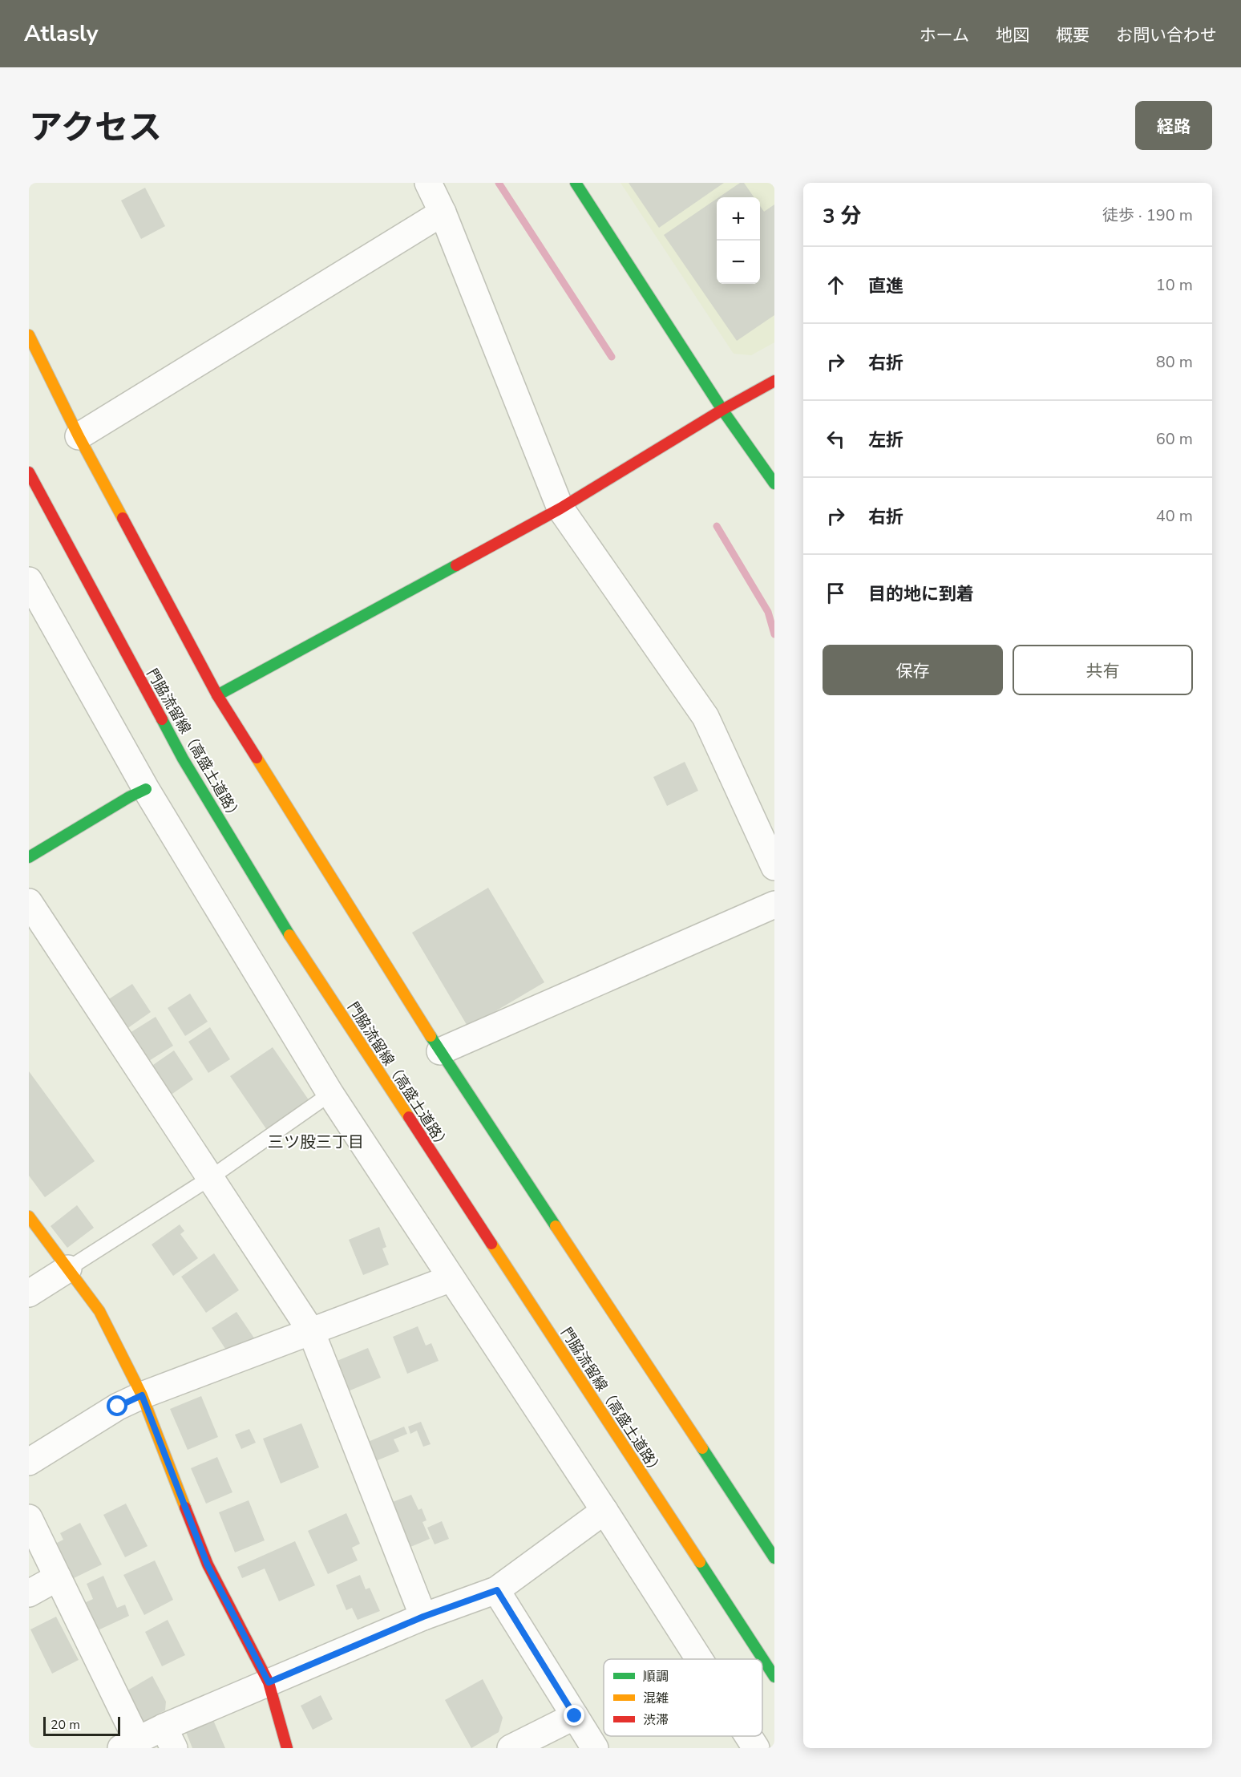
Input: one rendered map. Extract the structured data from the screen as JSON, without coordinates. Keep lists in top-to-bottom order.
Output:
{
  "streets": {
    "street": ["門脇流留線（高盛土道路）"]
  },
  "districts": ["三ツ股三丁目"],
  "legend": ["順調", "混雑", "渋滞"],
  "scale_bar": "20 m",
  "page": {
    "header": "Atlasly",
    "nav": [
      "ホーム",
      "地図",
      "概要",
      "お問い合わせ"
    ],
    "title": "アクセス",
    "buttons": [
      "経路",
      ["保存", "共有"]
    ],
    "heading": ["3 分", "徒歩 · 190 m"],
    "map_buttons": ["+", "−"],
    "list": [
      ["直進", "10 m"],
      ["右折", "80 m"],
      ["左折", "60 m"],
      ["右折", "40 m"],
      "目的地に到着"
    ],
    "scale": "20 m"
  }
}
